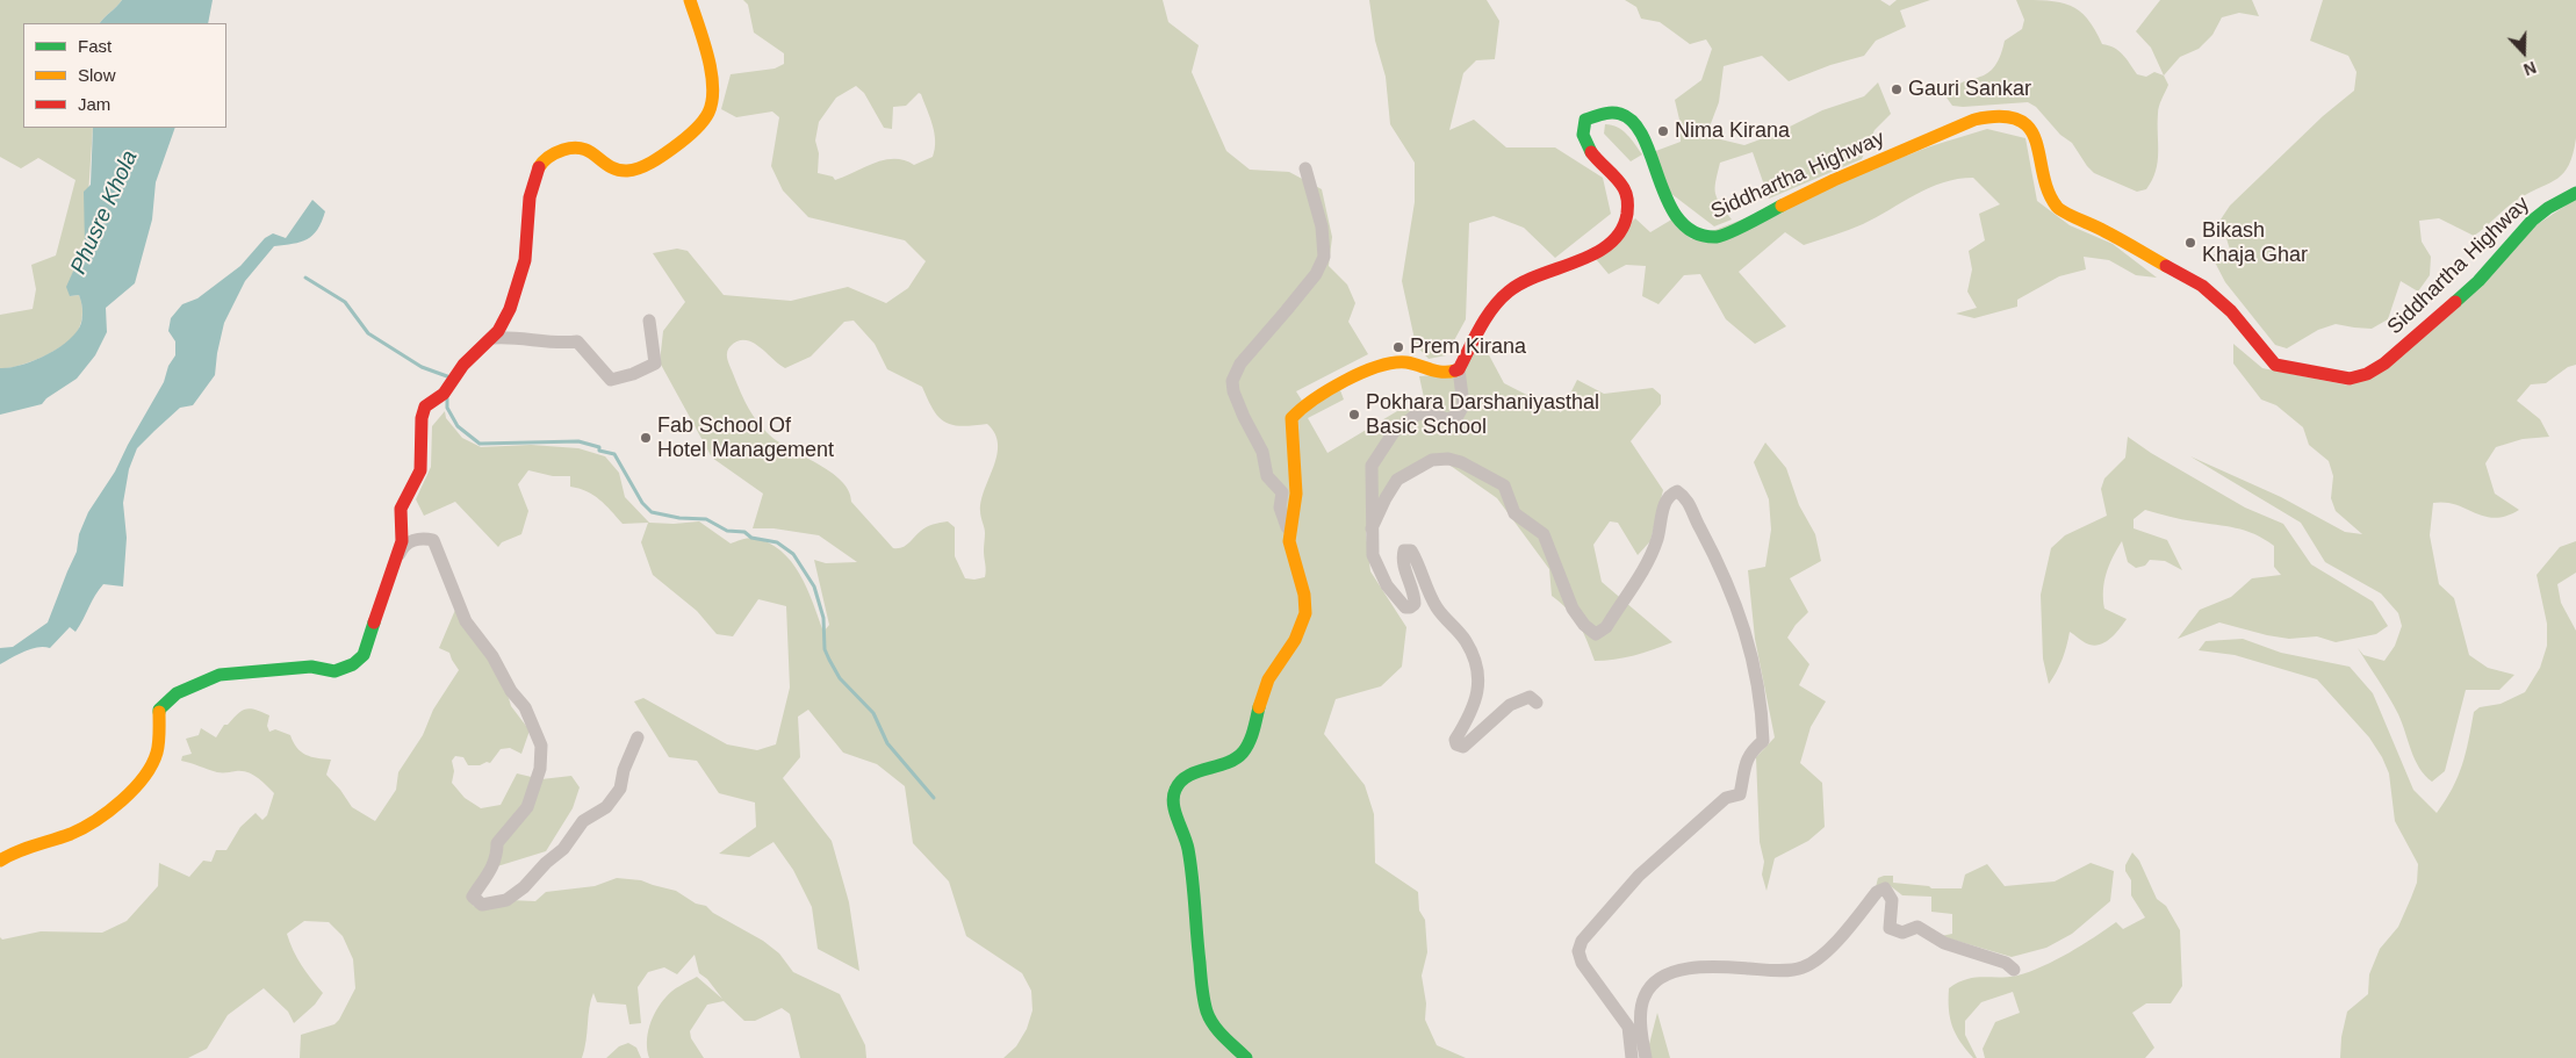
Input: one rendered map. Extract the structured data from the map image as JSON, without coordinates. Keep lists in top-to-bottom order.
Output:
{
  "streets": {
    "main road": ["Siddhartha Highway"]
  },
  "water": ["Phusre Khola"],
  "places": [
    "Gauri Sankar",
    "Nima Kirana",
    "Bikash Khaja Ghar",
    "Prem Kirana",
    "Pokhara Darshaniyasthal Basic School",
    "Fab School Of Hotel Management"
  ],
  "legend": ["Fast", "Slow", "Jam"],
  "north": "bottom"
}
